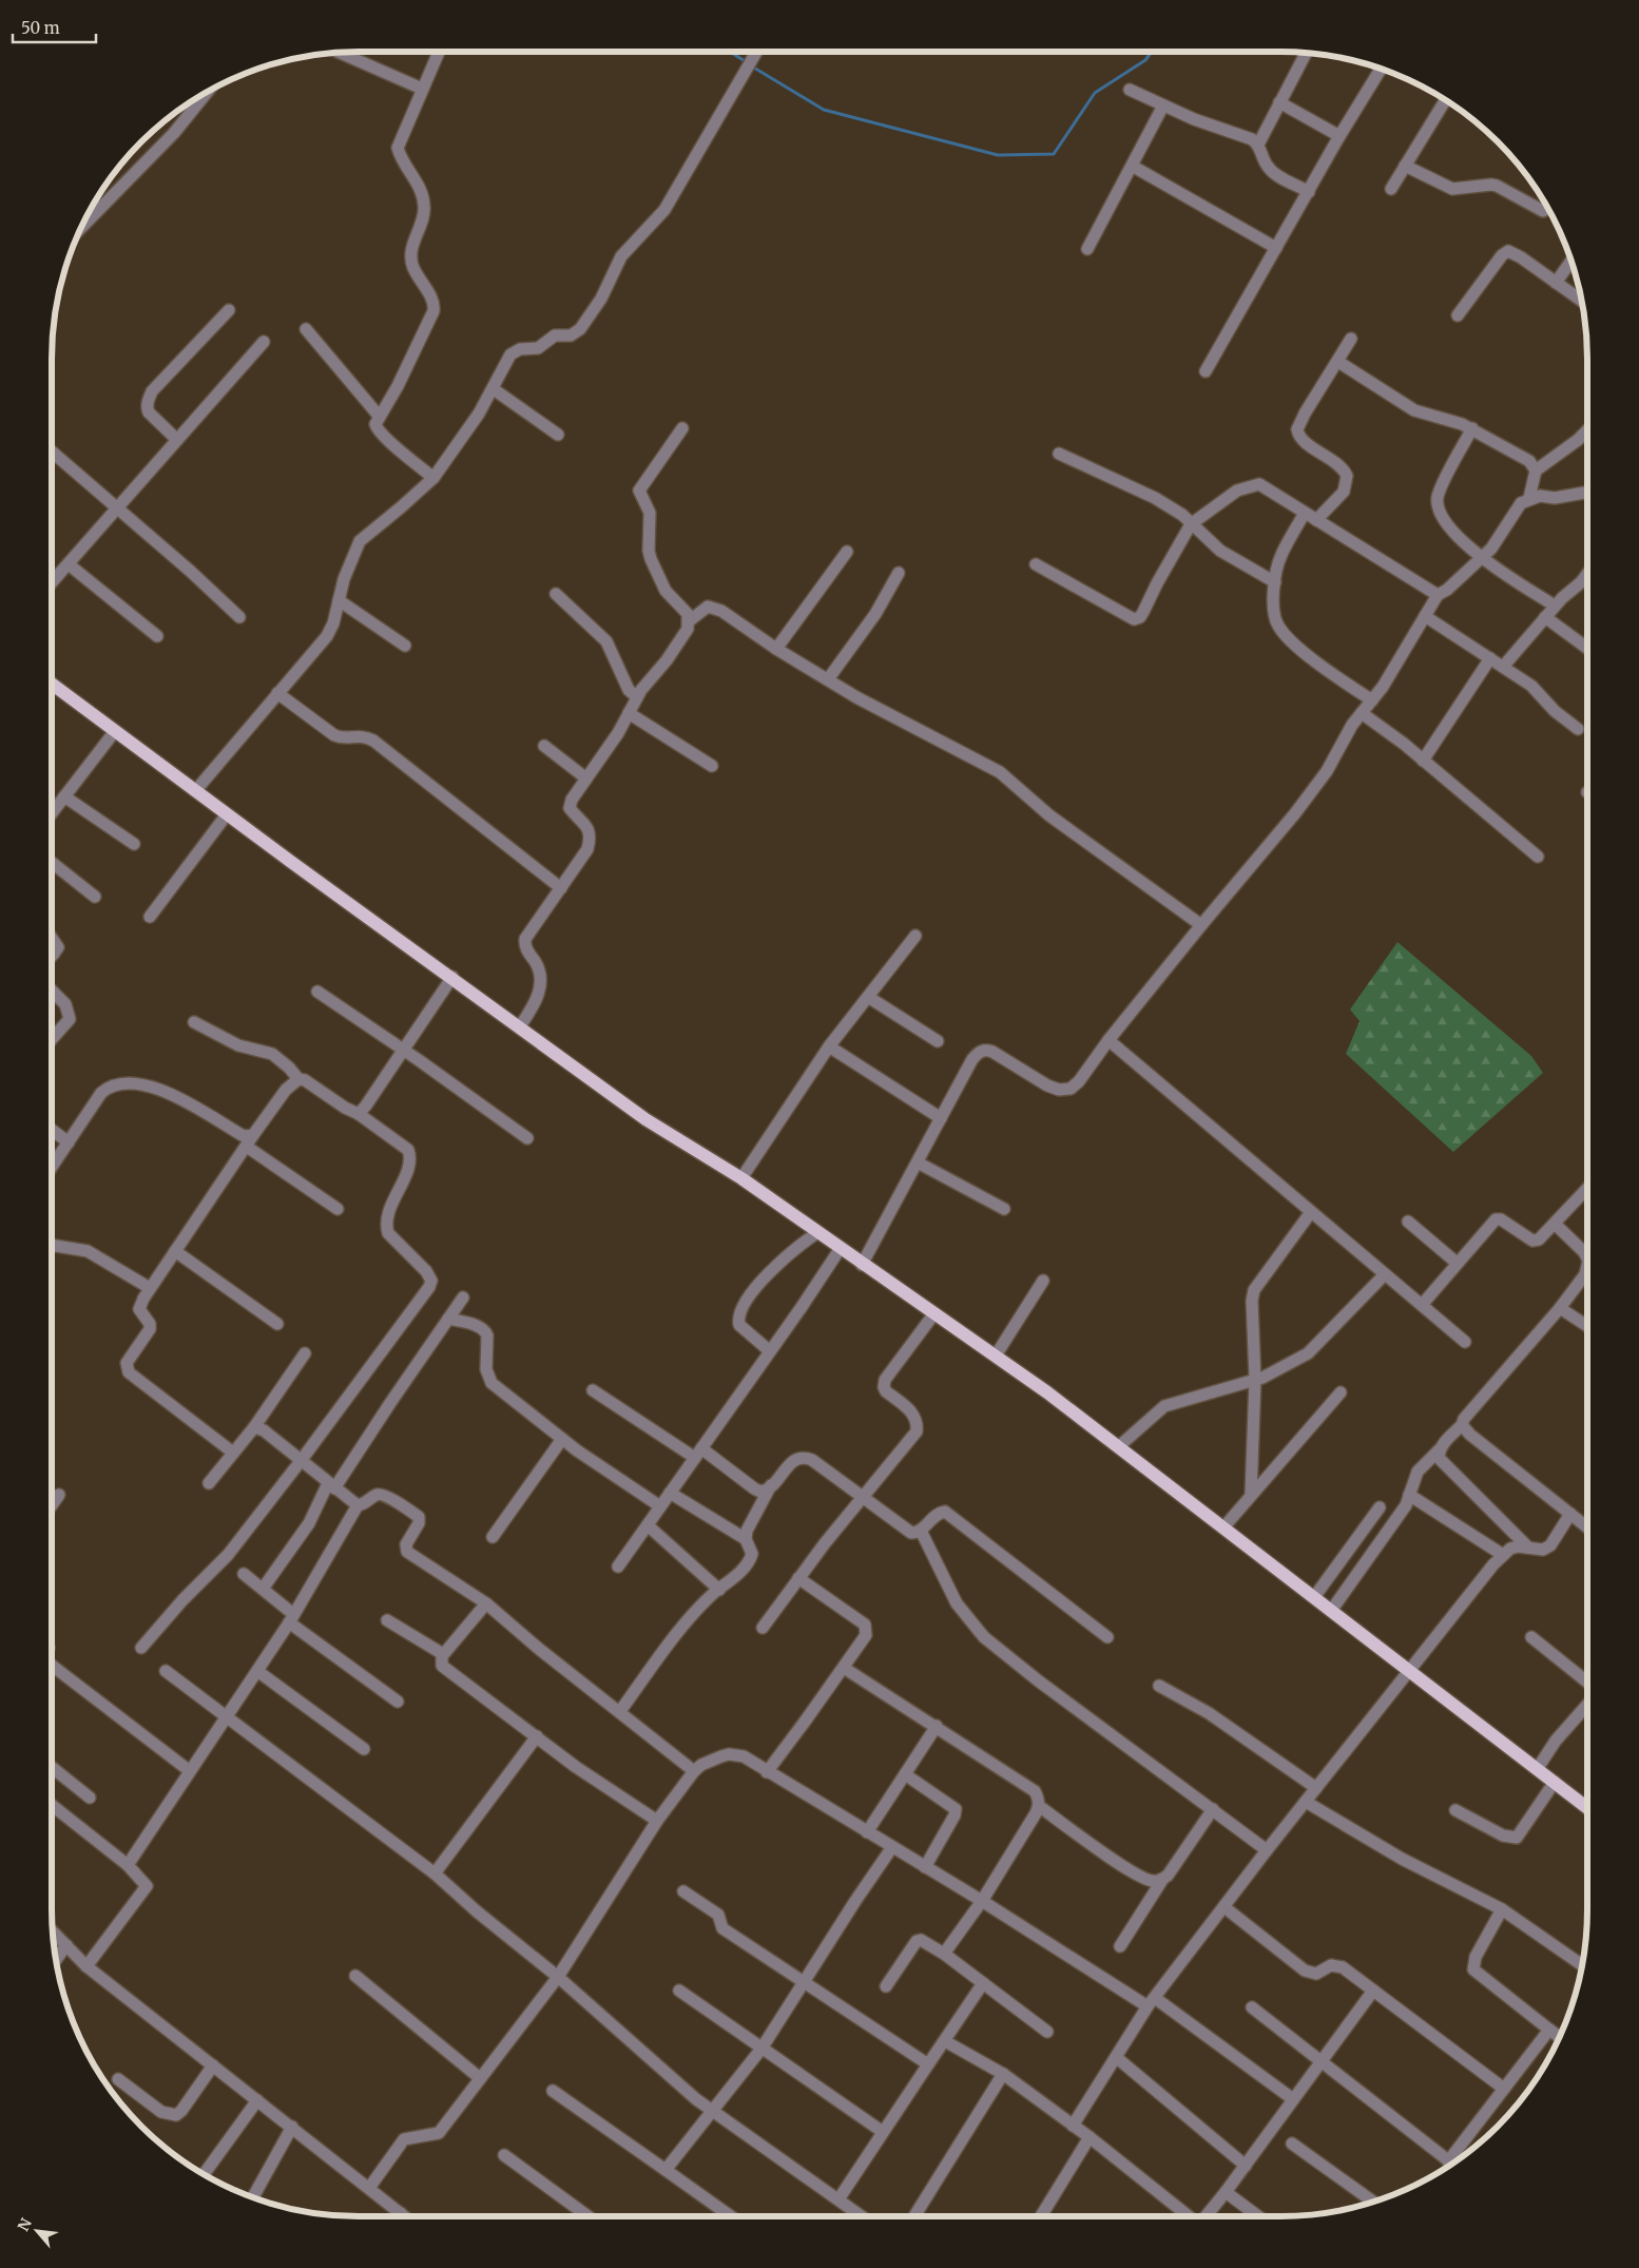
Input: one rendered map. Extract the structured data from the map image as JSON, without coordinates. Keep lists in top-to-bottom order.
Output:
{
  "scale_bar": "50 m",
  "north": "top left"
}
